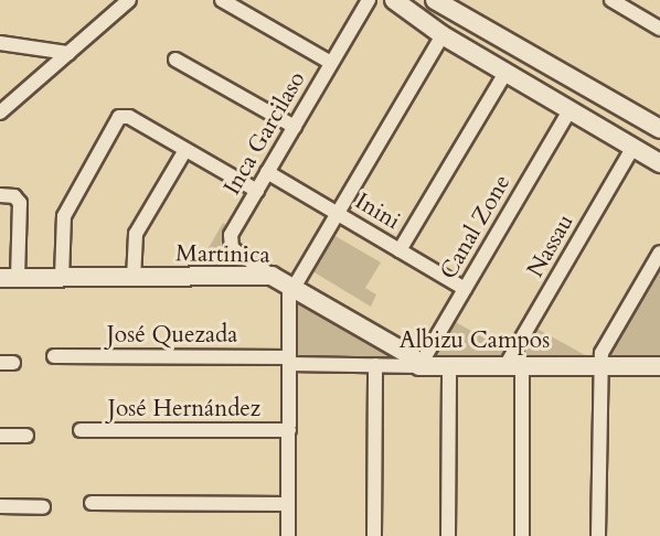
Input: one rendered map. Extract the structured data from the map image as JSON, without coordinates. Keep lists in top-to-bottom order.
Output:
{
  "streets": {
    "street": [
      "Inca Garcilaso",
      "Inini",
      "Canal Zone",
      "Nassau",
      "Martinica",
      "José Quezada",
      "Albizu Campos",
      "José Hernández"
    ]
  },
  "crossings": [
    ["Inca Garcilaso", "Inini"],
    ["Inca Garcilaso", "Martinica"],
    ["Inini", "Canal Zone"],
    ["Canal Zone", "Martinica"],
    ["Canal Zone", "Albizu Campos"],
    ["Nassau", "Albizu Campos"],
    ["Martinica", "Albizu Campos"],
    ["José Quezada", "Albizu Campos"]
  ]
}
